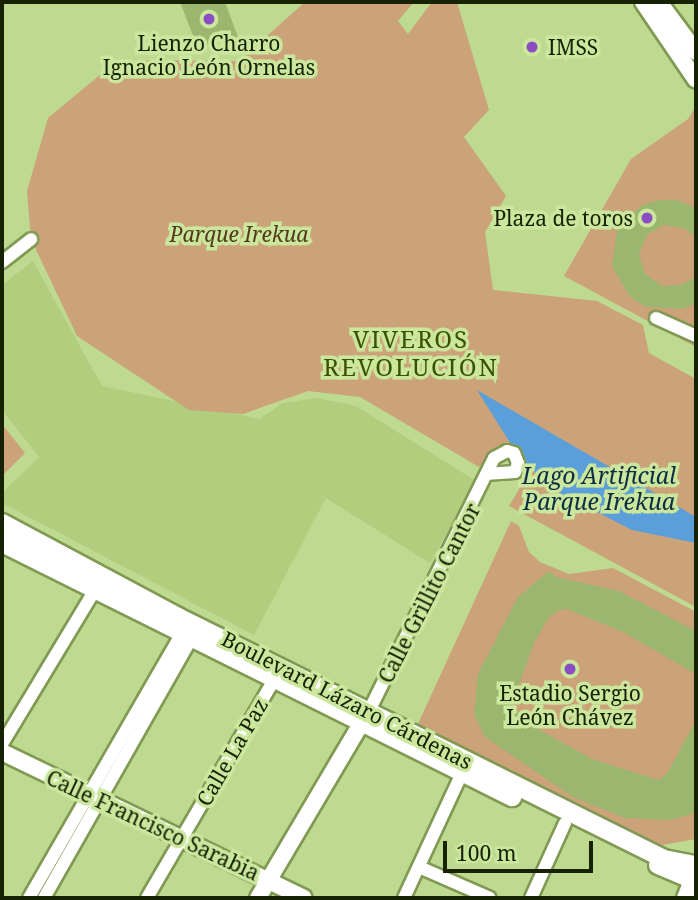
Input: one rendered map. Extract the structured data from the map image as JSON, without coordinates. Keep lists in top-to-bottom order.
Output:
{
  "streets": {
    "main road": ["Boulevard Lázaro Cárdenas"],
    "street": ["Calle Grillito Cantor", "Calle La Paz", "Calle Francisco Sarabia"]
  },
  "crossings": [
    ["Calle Grillito Cantor", "Boulevard Lázaro Cárdenas"],
    ["Boulevard Lázaro Cárdenas", "Calle La Paz"],
    ["Calle La Paz", "Calle Francisco Sarabia"]
  ],
  "districts": ["VIVEROS REVOLUCIÓN"],
  "water": ["Lago Artificial Parque Irekua"],
  "parks": ["Parque Irekua"],
  "places": [
    "Lienzo Charro Ignacio León Ornelas",
    "IMSS",
    "Plaza de toros",
    "Estadio Sergio León Chávez"
  ],
  "scale_bar": "100 m"
}
